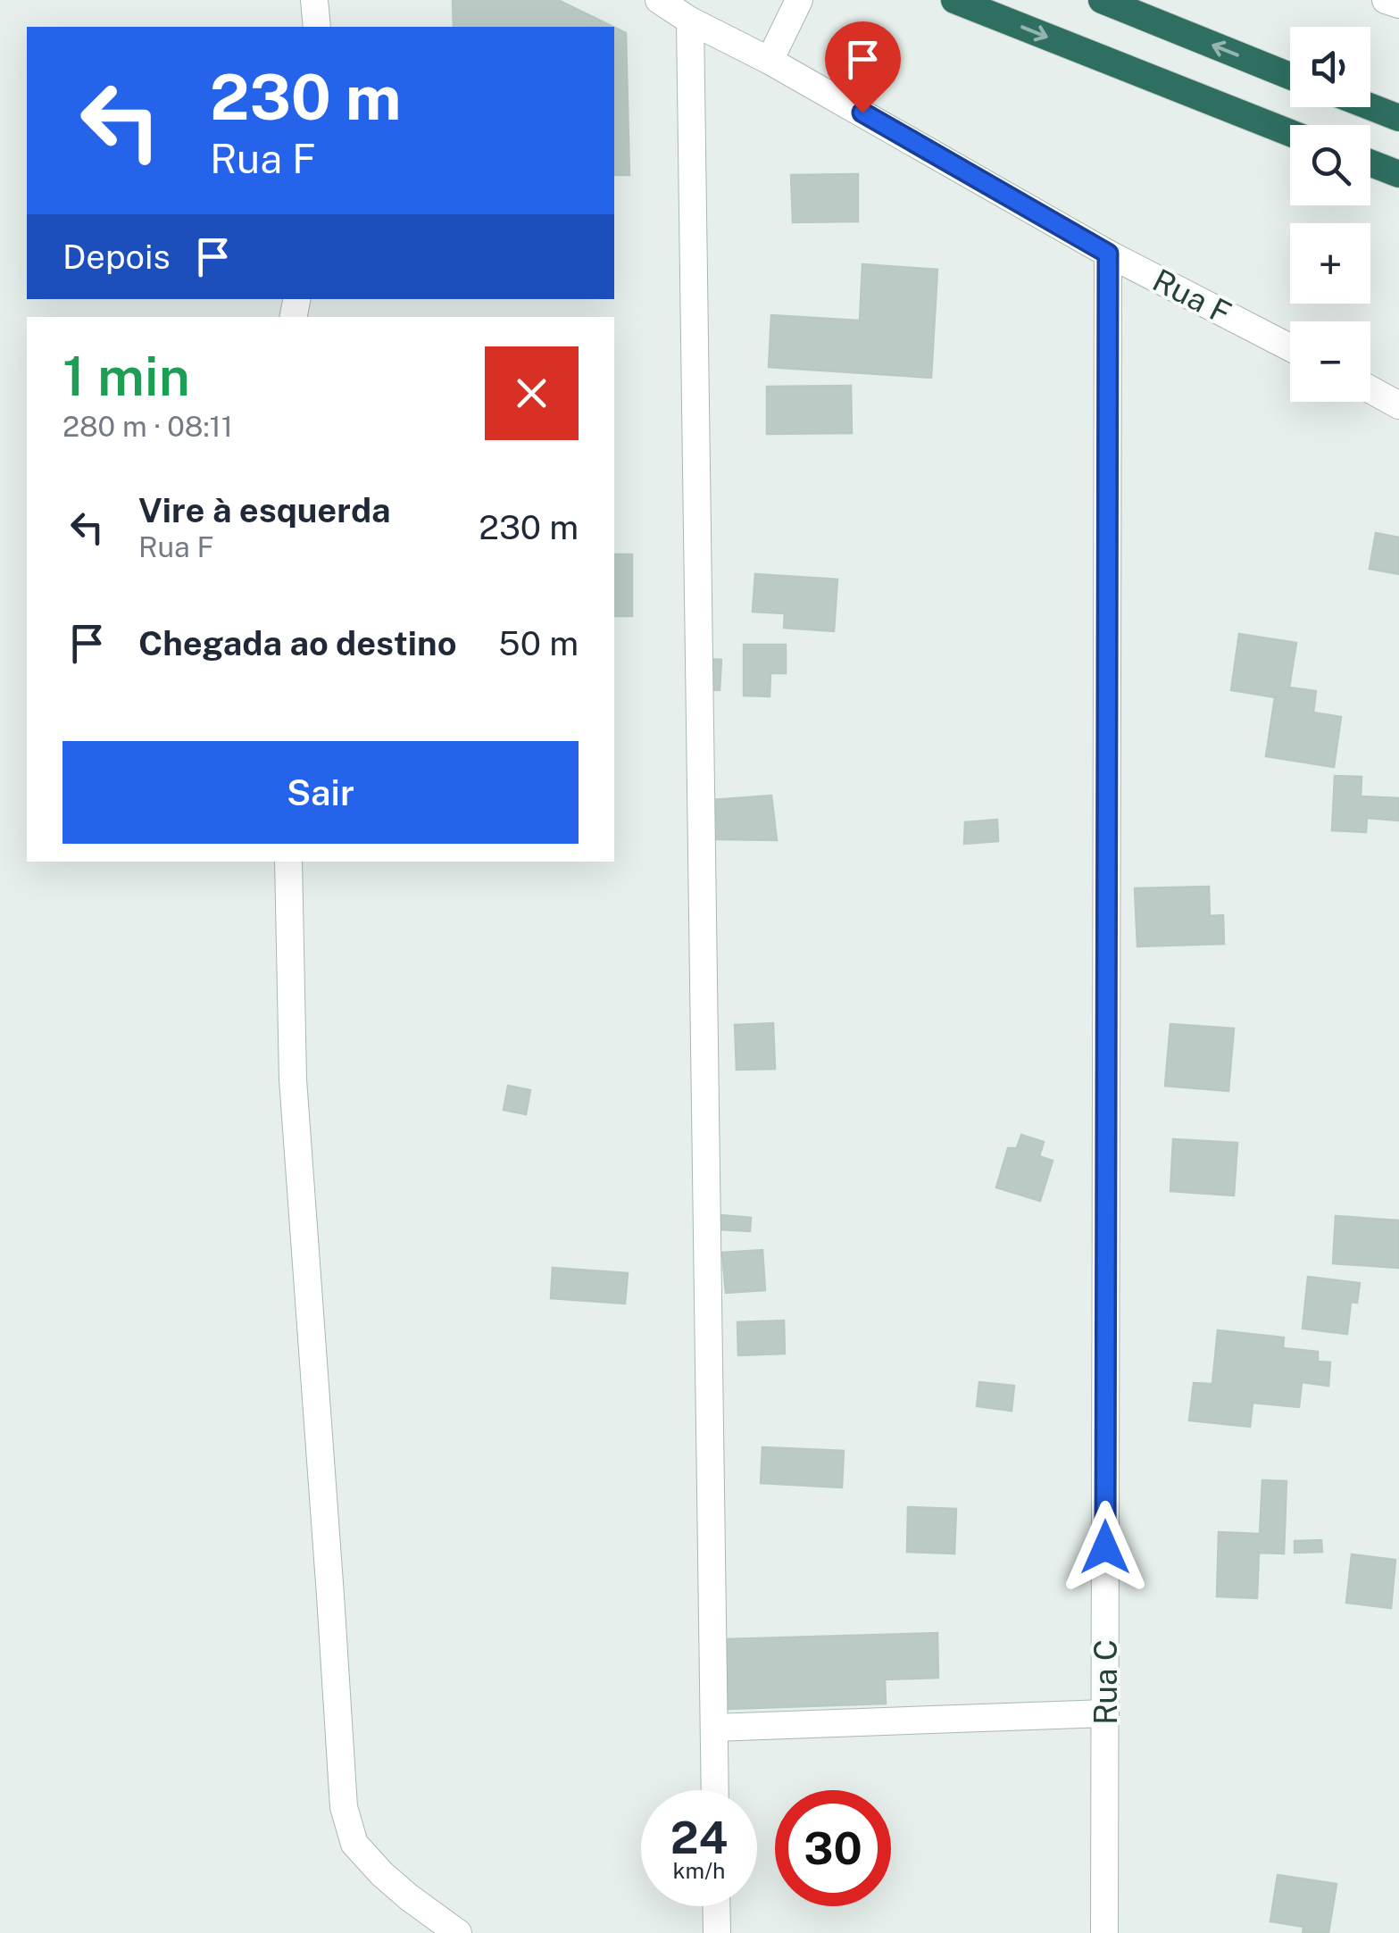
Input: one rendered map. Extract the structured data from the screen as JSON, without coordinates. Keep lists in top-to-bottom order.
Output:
{
  "streets": {
    "street": ["Rua F", "Rua C"]
  },
  "crossings": [
    ["Rua F", "Rua C"]
  ],
  "page": {
    "map_buttons": ["+", "−"],
    "turn": ["230 m", "Rua F"],
    "then": "Depois",
    "heading": ["1 min", "280 m · 08:11"],
    "list": [
      {
        "name": "Vire à esquerda",
        "note": "Rua F",
        "value": "230 m"
      },
      {
        "name": "Chegada ao destino",
        "value": "50 m"
      }
    ],
    "buttons": "Sair",
    "speed": "24 km/h",
    "limit": "30"
  }
}
